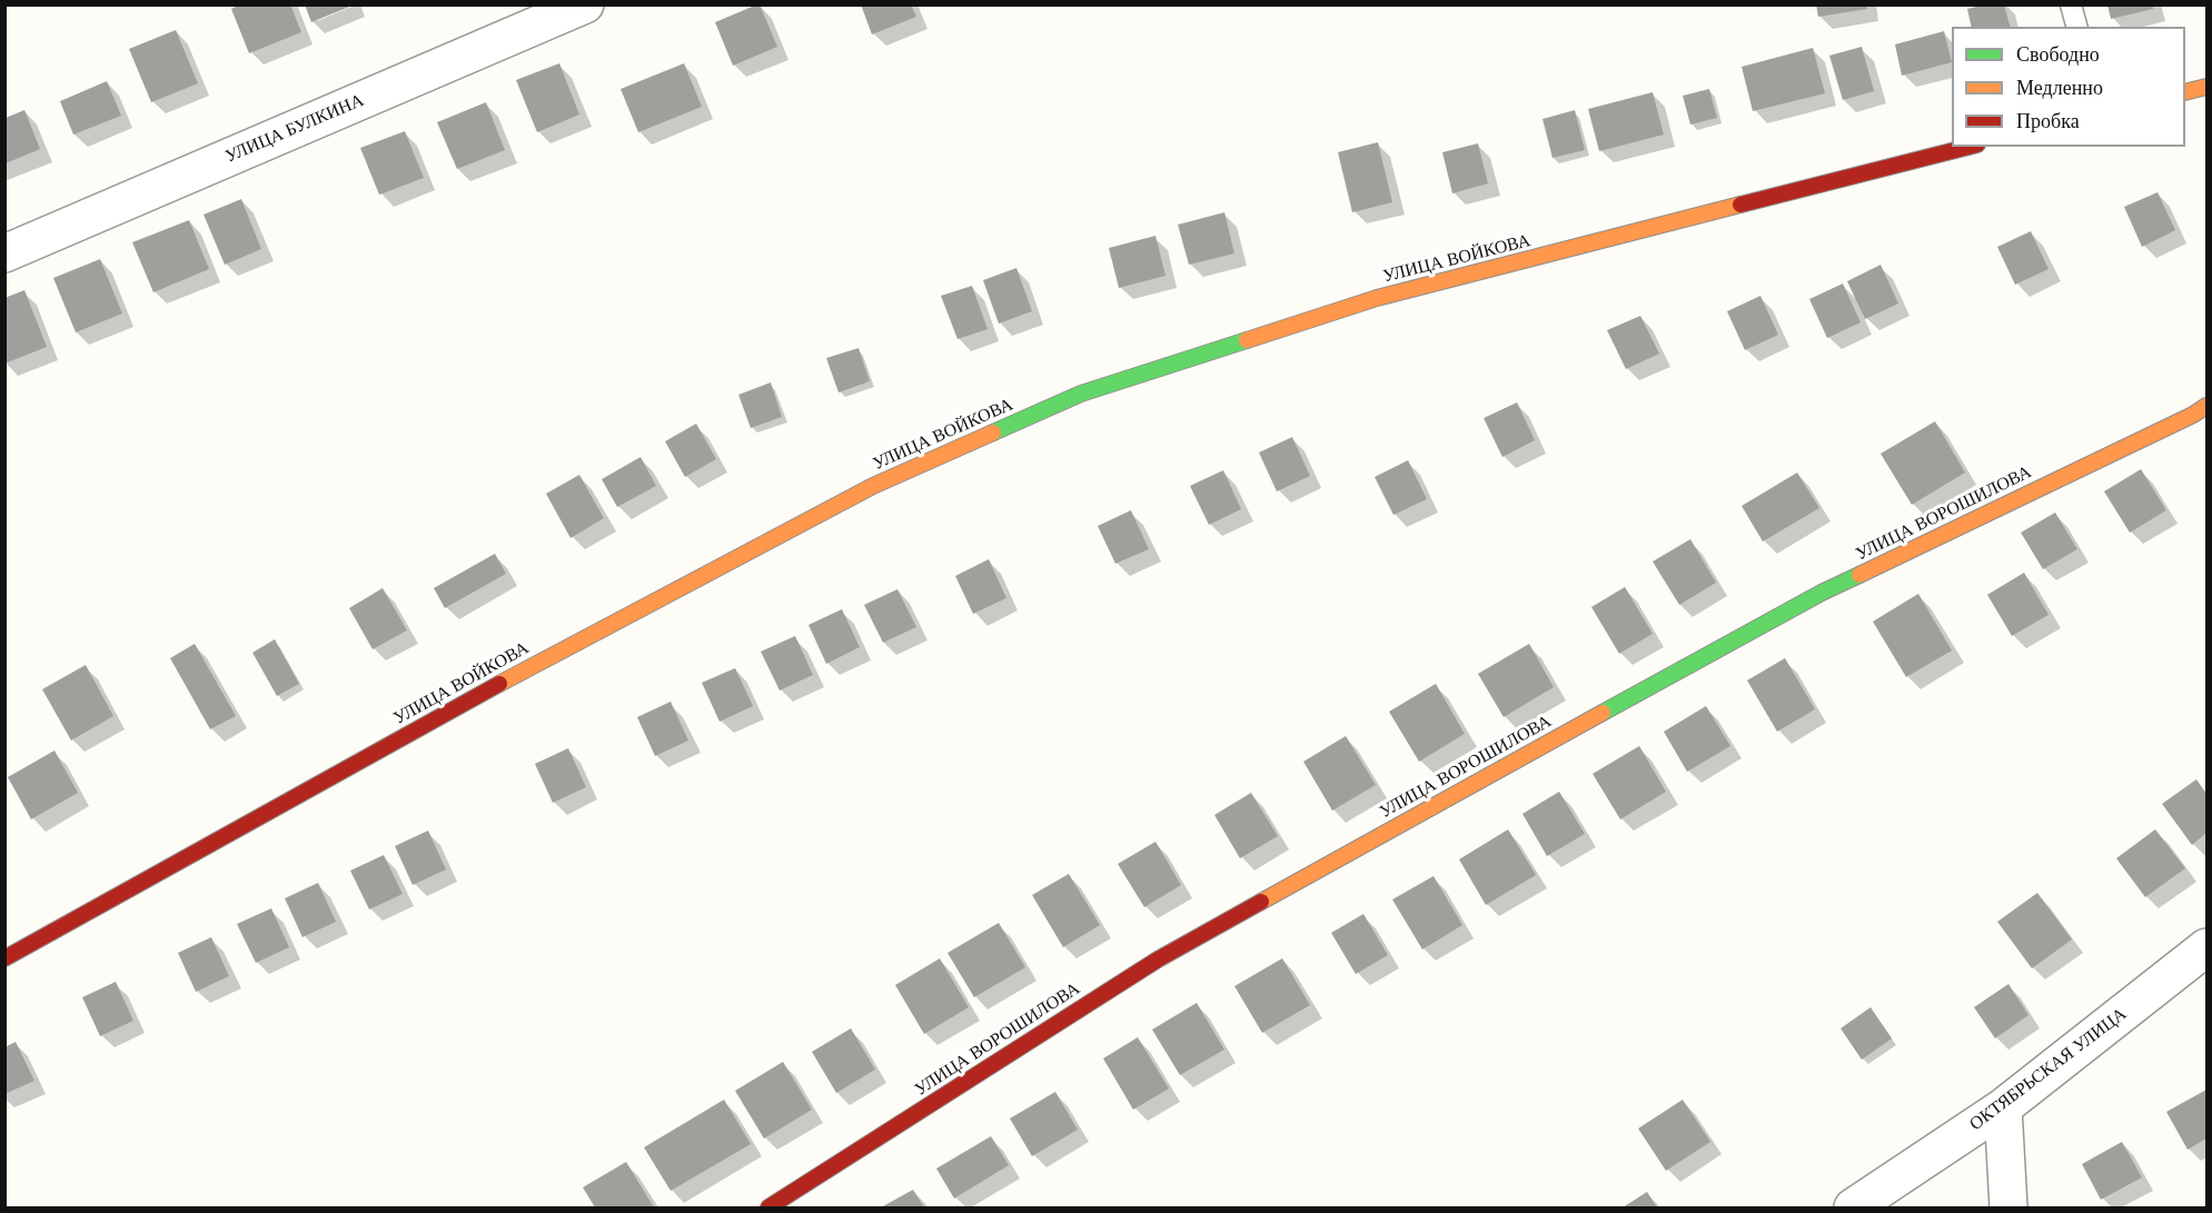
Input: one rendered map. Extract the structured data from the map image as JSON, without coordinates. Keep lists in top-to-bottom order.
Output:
{
  "streets": {
    "main road": ["УЛИЦА ВОЙКОВА", "УЛИЦА ВОРОШИЛОВА"],
    "street": ["УЛИЦА БУЛКИНА", "ОКТЯБРЬСКАЯ УЛИЦА"]
  },
  "legend": ["Свободно", "Медленно", "Пробка"]
}
